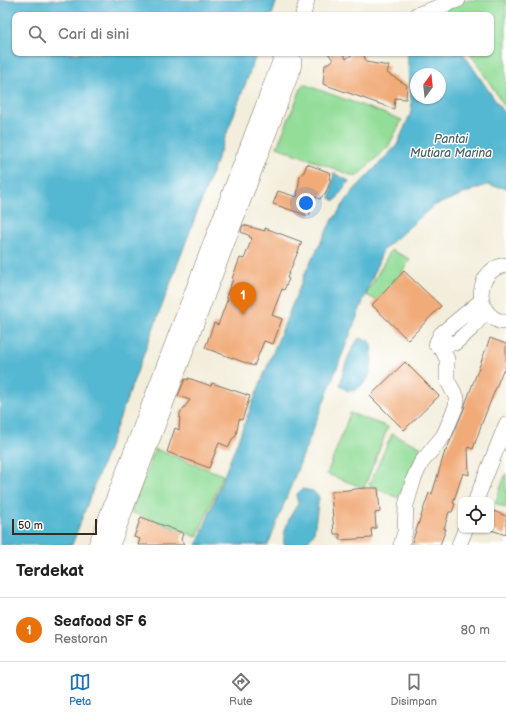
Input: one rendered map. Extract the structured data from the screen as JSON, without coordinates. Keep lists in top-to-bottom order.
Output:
{
  "water": ["Pantai Mutiara Marina"],
  "scale_bar": "50 m",
  "north": "top",
  "page": {
    "search": "Cari di sini",
    "pins": "1",
    "scale": "50 m",
    "heading": "Terdekat",
    "list": [
      {
        "mark": "1",
        "name": "Seafood SF 6",
        "note": "Restoran",
        "value": "80 m"
      }
    ],
    "nav": ["Peta", "Rute", "Disimpan"]
  }
}
